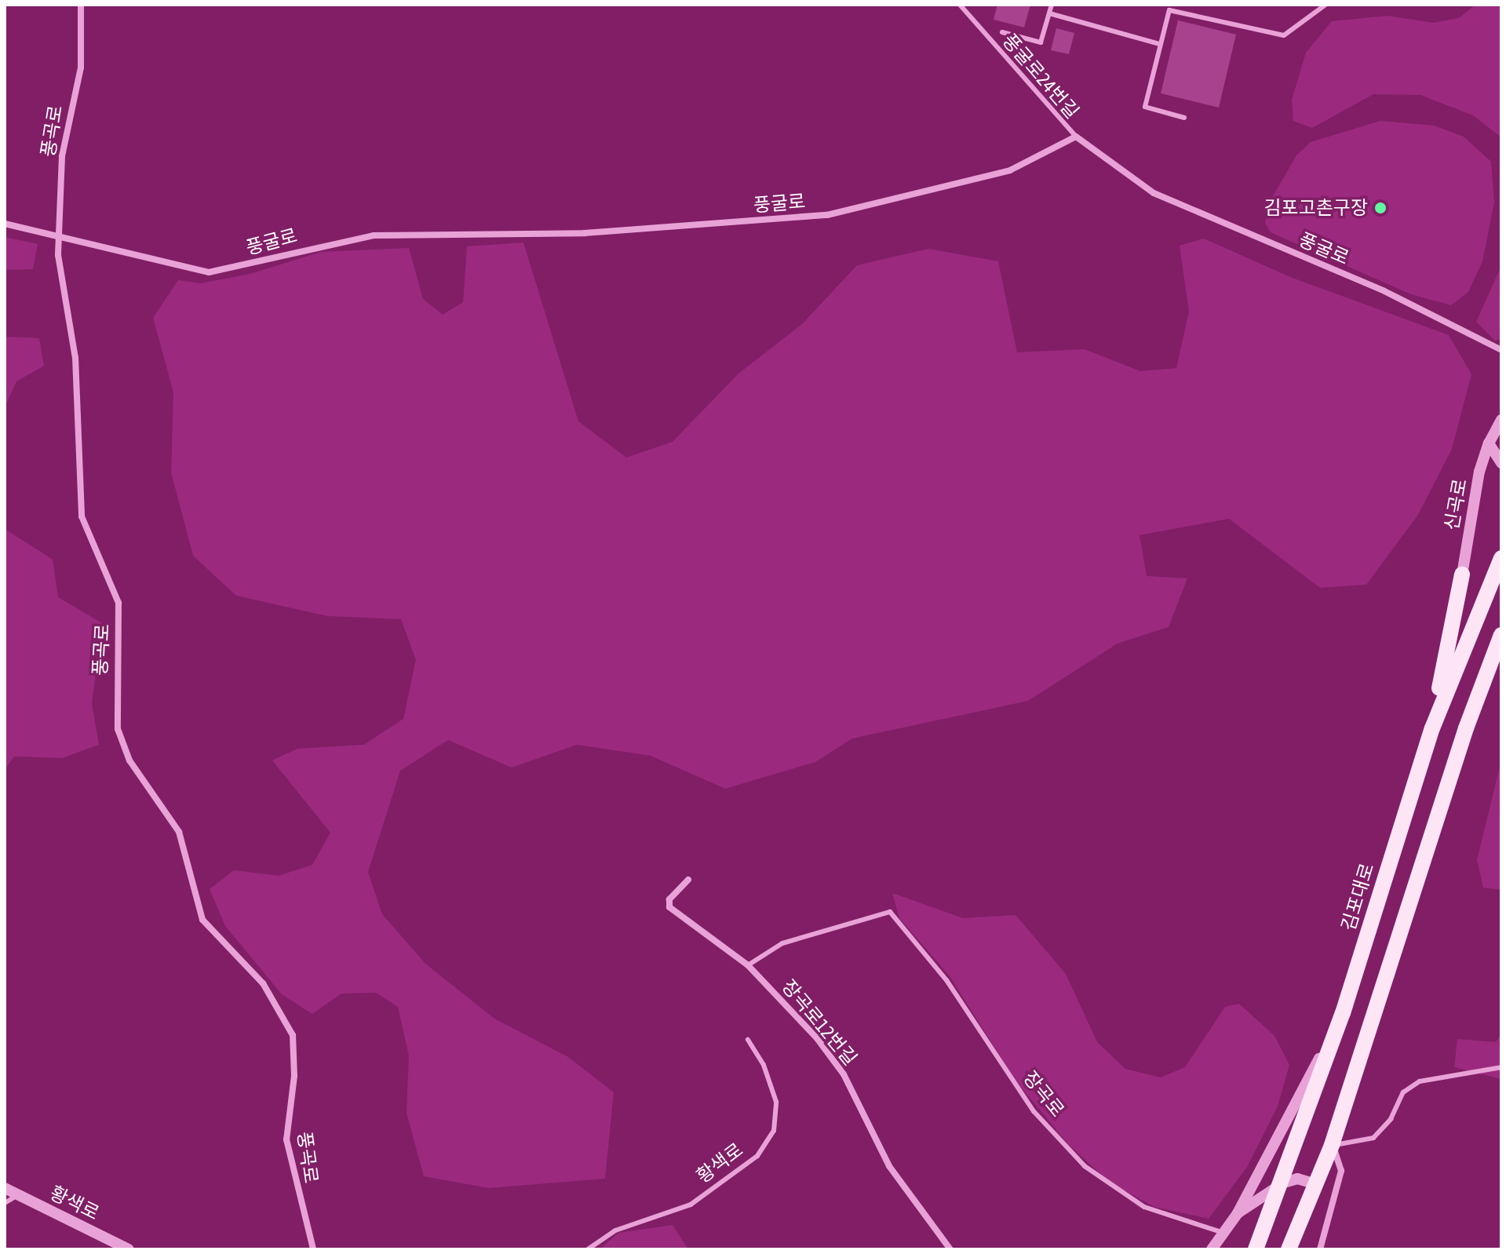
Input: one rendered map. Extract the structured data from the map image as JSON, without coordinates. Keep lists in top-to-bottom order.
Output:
{
  "streets": {
    "main road": ["김포대로"],
    "street": [
      "풍곡로",
      "풍굴로",
      "신곡로",
      "장곡로12번길",
      "황색로"
    ],
    "lane": ["풍굴로24번길", "장곡로"]
  },
  "crossings": [
    ["풍굴로24번길", "풍굴로"],
    ["풍곡로", "풍굴로"],
    ["장곡로12번길", "장곡로"]
  ],
  "places": ["김포고촌구장"]
}
